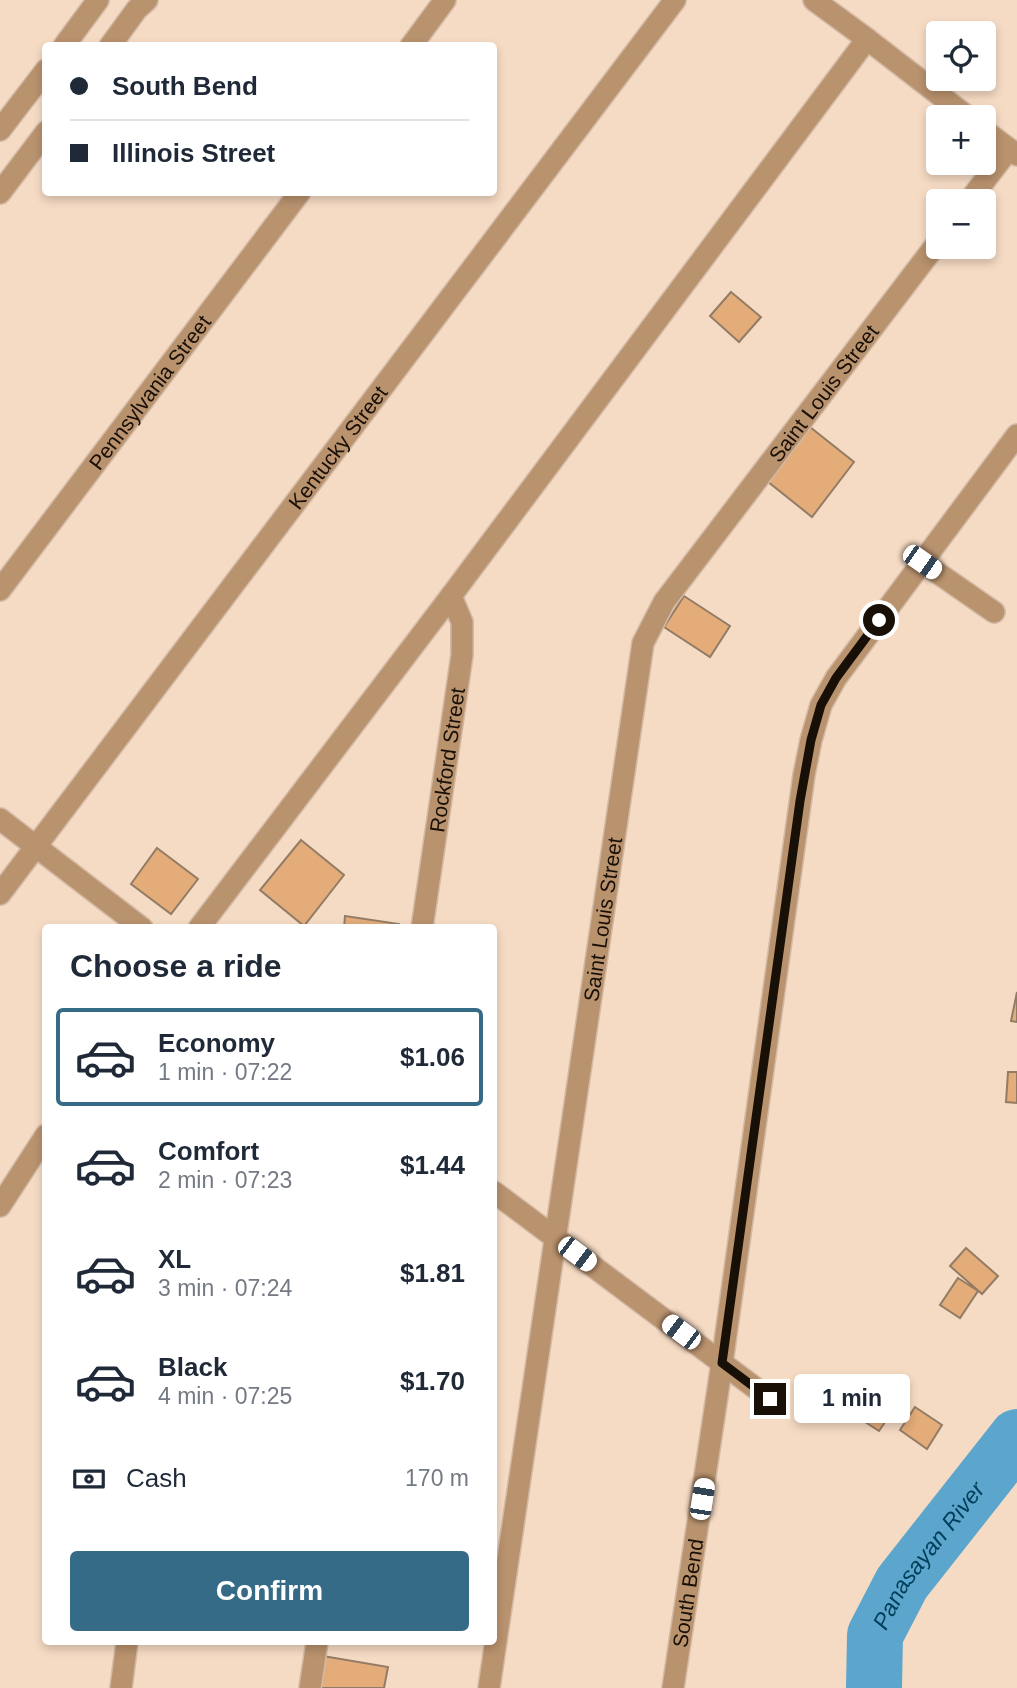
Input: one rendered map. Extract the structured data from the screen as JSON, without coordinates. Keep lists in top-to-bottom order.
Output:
{
  "streets": {
    "street": [
      "Pennsylvania Street",
      "Saint Louis Street",
      "Kentucky Street",
      "Rockford Street",
      "South Bend"
    ]
  },
  "water": ["Panasayan River"],
  "page": {
    "map_buttons": ["+", "−"],
    "banner": ["South Bend", "Illinois Street"],
    "heading": "Choose a ride",
    "list": [
      {
        "name": "Economy",
        "note": "1 min · 07:22",
        "value": "$1.06"
      },
      {
        "name": "Comfort",
        "note": "2 min · 07:23",
        "value": "$1.44"
      },
      {
        "name": "XL",
        "note": "3 min · 07:24",
        "value": "$1.81"
      },
      {
        "name": "Black",
        "note": "4 min · 07:25",
        "value": "$1.70"
      }
    ],
    "bubble": "1 min",
    "pay": ["Cash", "170 m"],
    "buttons": "Confirm"
  }
}
